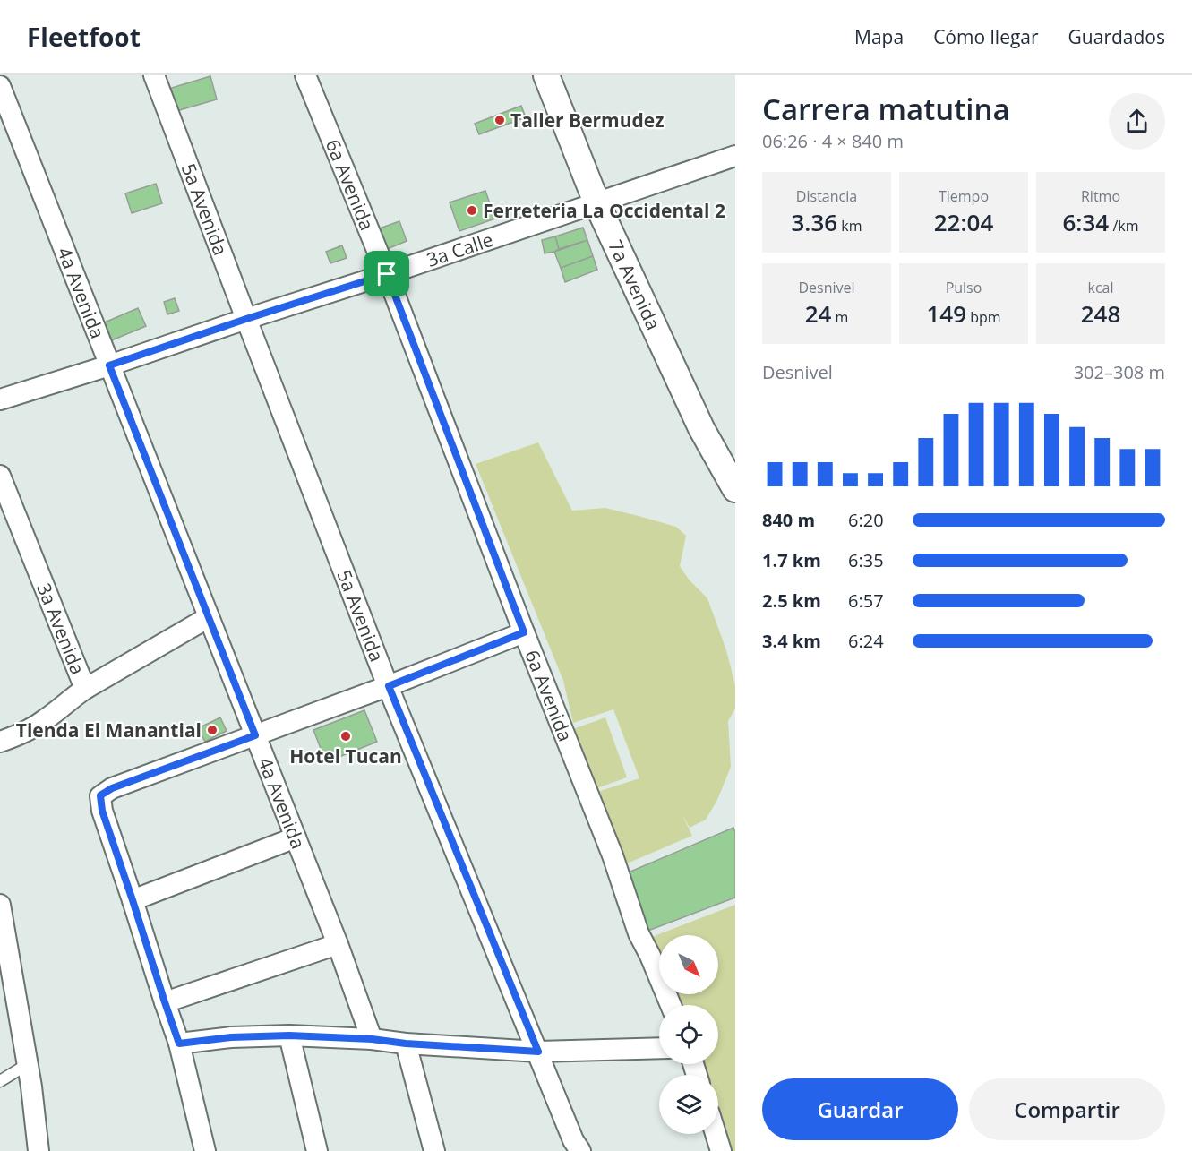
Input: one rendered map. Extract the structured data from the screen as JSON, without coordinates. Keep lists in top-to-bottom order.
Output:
{
  "streets": {
    "street": [
      "6a Avenida",
      "5a Avenida",
      "3a Calle",
      "7a Avenida",
      "4a Avenida",
      "3a Avenida"
    ]
  },
  "crossings": [
    ["6a Avenida", "3a Calle"],
    ["5a Avenida", "3a Calle"],
    ["3a Calle", "7a Avenida"],
    ["3a Calle", "4a Avenida"]
  ],
  "places": [
    "Taller Bermudez",
    "Ferreteria La Occidental 2",
    "Tienda El Manantial",
    "Hotel Tucan"
  ],
  "north": "bottom right",
  "page": {
    "header": "Fleetfoot",
    "nav": ["Mapa", "Cómo llegar", "Guardados"],
    "heading": ["Carrera matutina", "06:26 · 4 × 840 m"],
    "stats": [
      ["Distancia", "3.36 km"],
      ["Tiempo", "22:04"],
      ["Ritmo", "6:34 /km"],
      ["Desnivel", "24 m"],
      ["Pulso", "149 bpm"],
      ["kcal", "248"]
    ],
    "chart": ["Desnivel", "302–308 m"],
    "list": [
      {
        "name": "840 m",
        "note": "6:20"
      },
      {
        "name": "1.7 km",
        "note": "6:35"
      },
      {
        "name": "2.5 km",
        "note": "6:57"
      },
      {
        "name": "3.4 km",
        "note": "6:24"
      }
    ],
    "buttons": ["Guardar", "Compartir"]
  }
}
